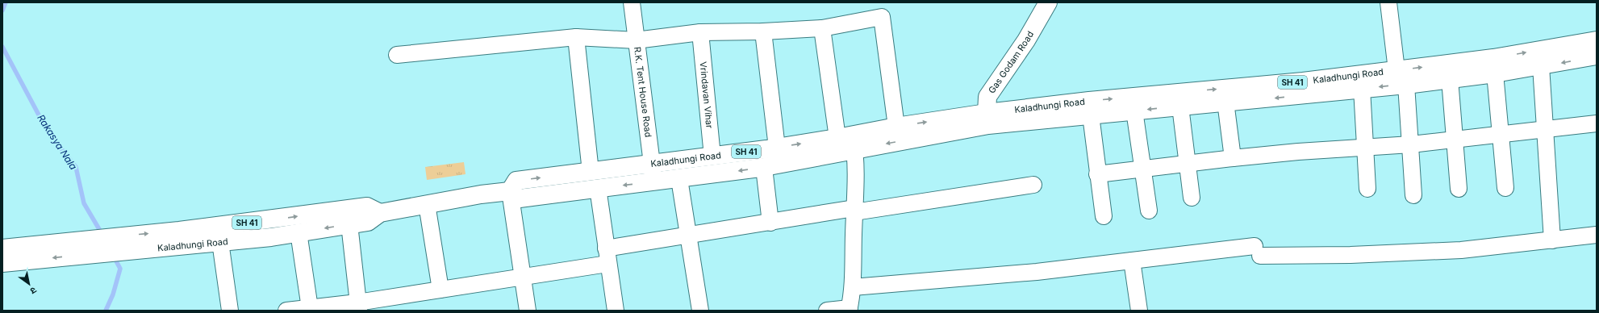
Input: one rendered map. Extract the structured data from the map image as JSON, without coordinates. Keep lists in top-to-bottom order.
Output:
{
  "streets": {
    "main road": ["Gas Godam Road", "Kaladhungi Road", "SH 41"],
    "street": ["R.K. Tent House Road", "Vrindavan Vihar"]
  },
  "crossings": [
    ["Gas Godam Road", "Kaladhungi Road"],
    ["Kaladhungi Road", "R.K. Tent House Road"],
    ["Kaladhungi Road", "Vrindavan Vihar"]
  ],
  "water": ["Rakasya Nala"],
  "north": "bottom right"
}
